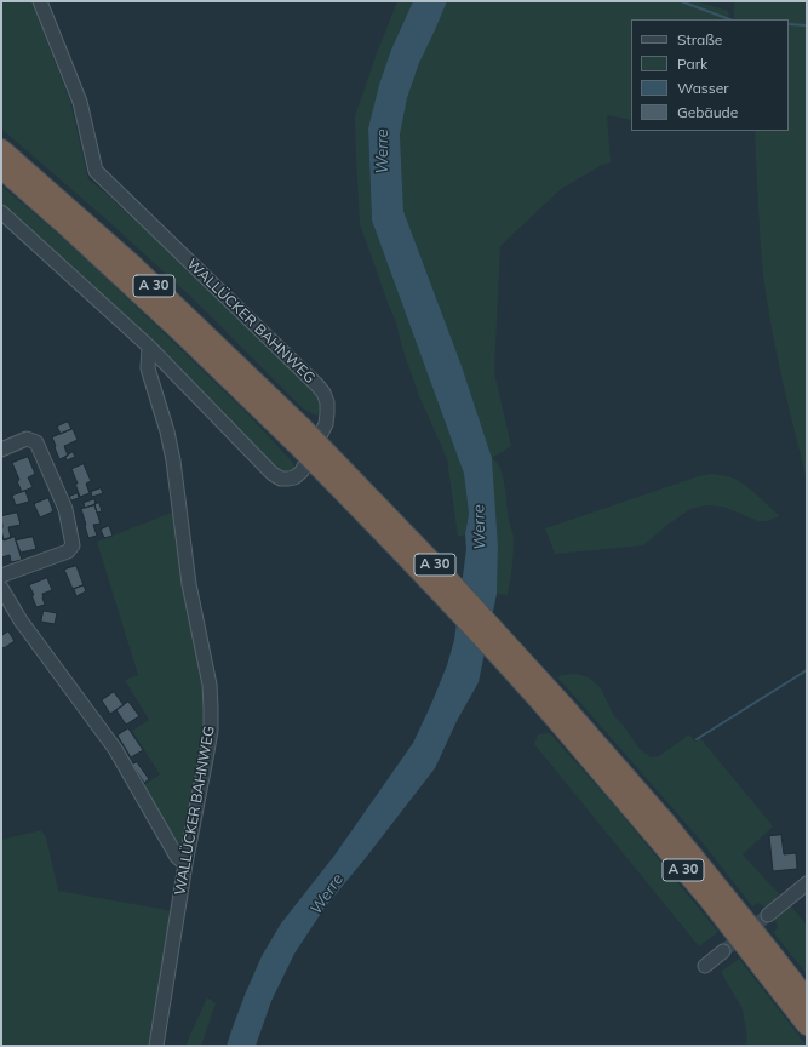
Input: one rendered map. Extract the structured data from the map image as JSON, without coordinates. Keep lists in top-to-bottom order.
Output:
{
  "streets": {
    "highway": ["A 30"],
    "street": ["WALLÜCKER BAHNWEG"]
  },
  "water": ["Werre"],
  "legend": [
    "Straße",
    "Park",
    "Wasser",
    "Gebäude"
  ]
}
